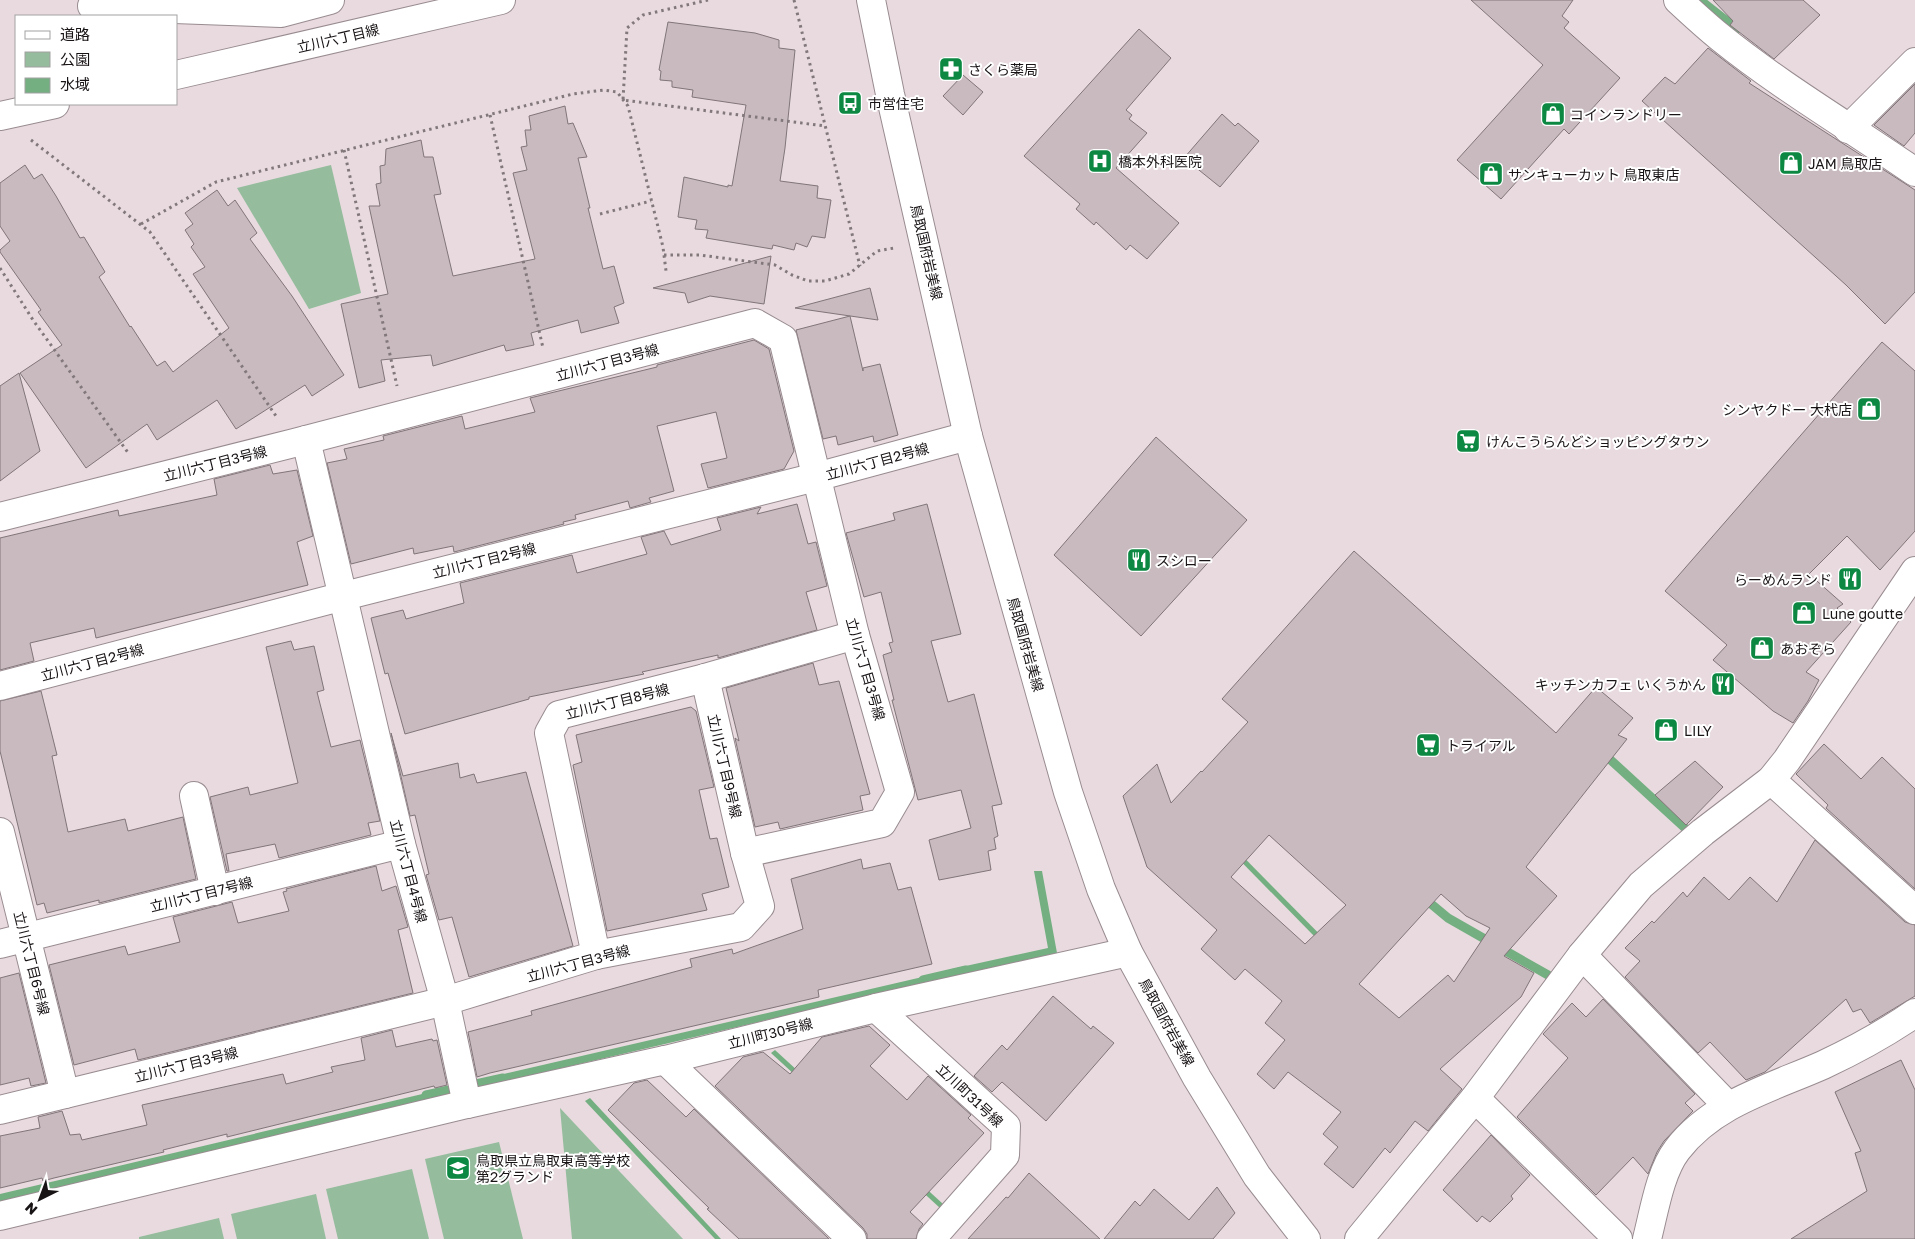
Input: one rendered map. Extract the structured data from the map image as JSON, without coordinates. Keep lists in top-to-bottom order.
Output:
{
  "streets": {
    "street": [
      "立川六丁目線",
      "鳥取国府岩美線",
      "立川六丁目3号線",
      "立川六丁目2号線",
      "立川六丁目8号線",
      "立川六丁目9号線",
      "立川六丁目4号線",
      "立川六丁目7号線",
      "立川六丁目6号線",
      "立川町30号線",
      "立川町31号線"
    ]
  },
  "crossings": [
    ["鳥取国府岩美線", "立川六丁目2号線"],
    ["鳥取国府岩美線", "立川町30号線"],
    ["立川六丁目3号線", "立川六丁目2号線"],
    ["立川六丁目3号線", "立川六丁目8号線"],
    ["立川六丁目3号線", "立川六丁目9号線"],
    ["立川六丁目3号線", "立川六丁目4号線"],
    ["立川六丁目3号線", "立川六丁目6号線"],
    ["立川六丁目2号線", "立川六丁目4号線"],
    ["立川六丁目8号線", "立川六丁目9号線"],
    ["立川六丁目4号線", "立川六丁目7号線"],
    ["立川六丁目7号線", "立川六丁目6号線"],
    ["立川町30号線", "立川町31号線"]
  ],
  "places": {
    "pharmacy": ["さくら薬局"],
    "bus stop": ["市営住宅"],
    "shop": [
      "コインランドリー",
      "JAM 鳥取店",
      "サンキューカット 鳥取東店",
      "シンヤクドー 大杙店",
      "Lune goutte",
      "あおぞら",
      "LILY"
    ],
    "hospital": ["橋本外科医院"],
    "supermarket": ["けんこうらんどショッピングタウン", "トライアル"],
    "restaurant": ["スシロー", "らーめんランド", "キッチンカフェ いくうかん"],
    "school or university": ["鳥取県立鳥取東高等学校 第2グランド"]
  },
  "legend": ["道路", "公園", "水域"],
  "north": "bottom left"
}
